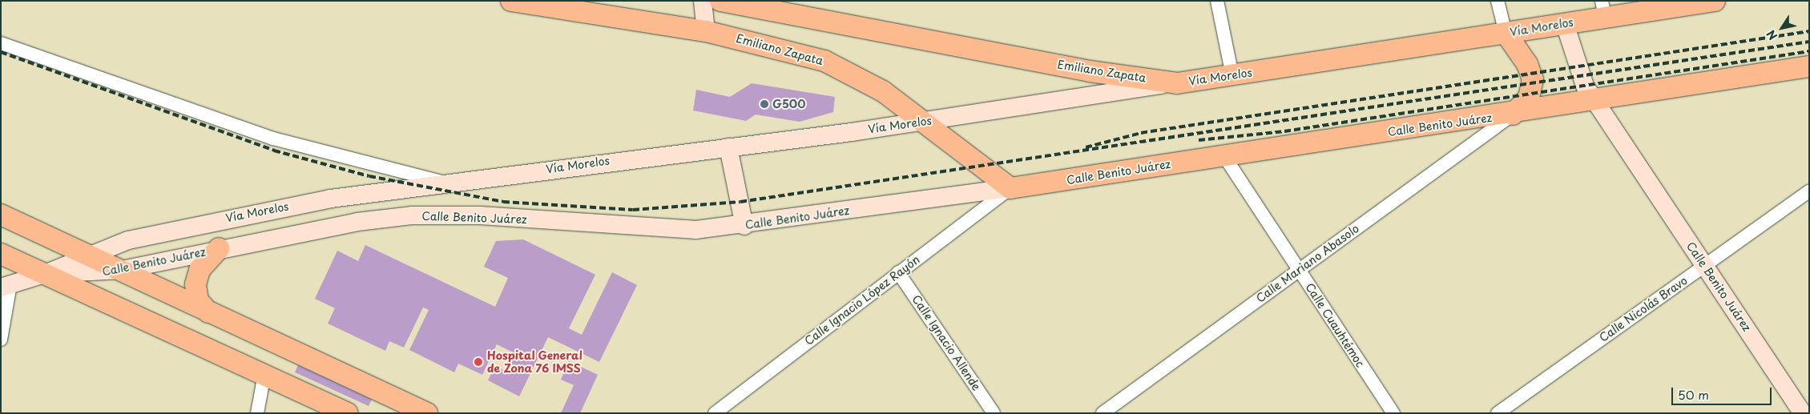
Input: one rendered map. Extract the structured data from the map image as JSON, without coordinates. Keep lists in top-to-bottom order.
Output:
{
  "streets": {
    "main road": ["Vía Morelos", "Emiliano Zapata", "Calle Benito Juárez"],
    "street": [
      "Calle Mariano Abasolo",
      "Calle Ignacio López Rayón",
      "Calle Nicolás Bravo",
      "Calle Cuauhtémoc",
      "Calle Ignacio Allende"
    ]
  },
  "crossings": [
    ["Vía Morelos", "Emiliano Zapata"],
    ["Vía Morelos", "Calle Benito Juárez"],
    ["Emiliano Zapata", "Calle Benito Juárez"],
    ["Emiliano Zapata", "Calle Ignacio López Rayón"],
    ["Calle Benito Juárez", "Calle Mariano Abasolo"],
    ["Calle Benito Juárez", "Calle Ignacio López Rayón"],
    ["Calle Benito Juárez", "Calle Nicolás Bravo"],
    ["Calle Benito Juárez", "Calle Cuauhtémoc"],
    ["Calle Mariano Abasolo", "Calle Cuauhtémoc"],
    ["Calle Ignacio López Rayón", "Calle Ignacio Allende"]
  ],
  "places": ["G500", "Hospital General de Zona 76 IMSS"],
  "scale_bar": "50 m",
  "north": "bottom left"
}
